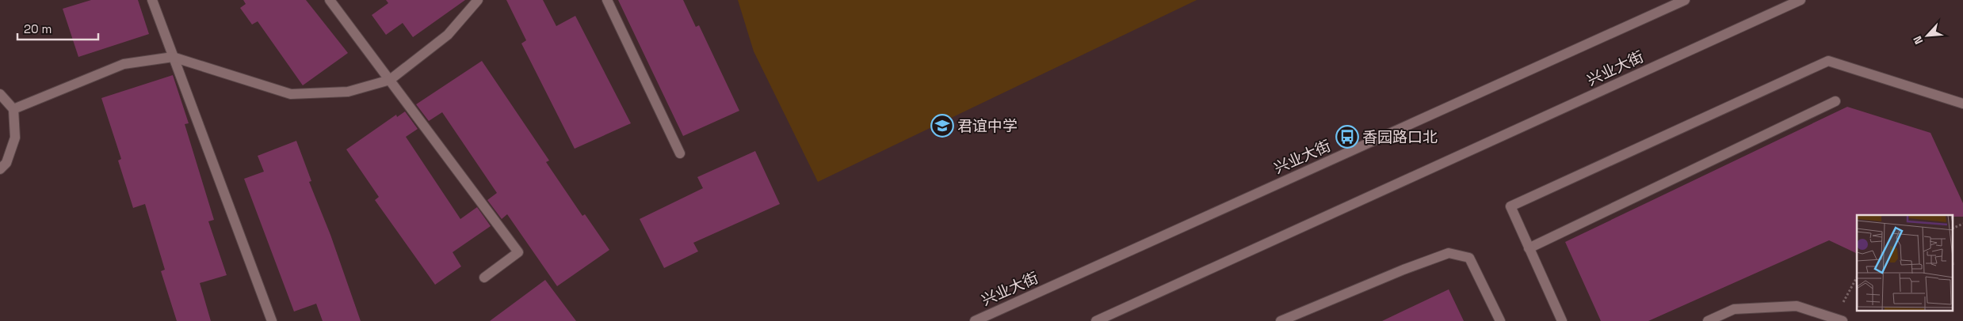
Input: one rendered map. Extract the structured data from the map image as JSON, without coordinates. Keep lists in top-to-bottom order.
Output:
{
  "streets": {
    "main road": ["兴业大街"]
  },
  "places": {
    "school or university": ["君谊中学"],
    "bus stop": ["香园路口北"]
  },
  "scale_bar": "20 m",
  "north": "bottom left"
}
